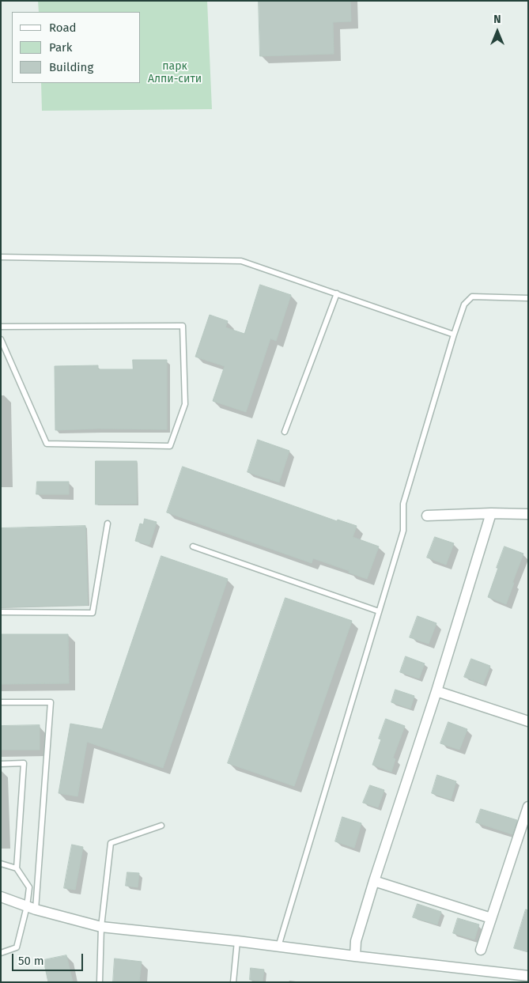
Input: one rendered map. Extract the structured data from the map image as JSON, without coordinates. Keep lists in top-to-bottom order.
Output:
{
  "parks": ["парк Алпи-сити"],
  "legend": ["Road", "Park", "Building"],
  "scale_bar": "50 m",
  "north": "top"
}
